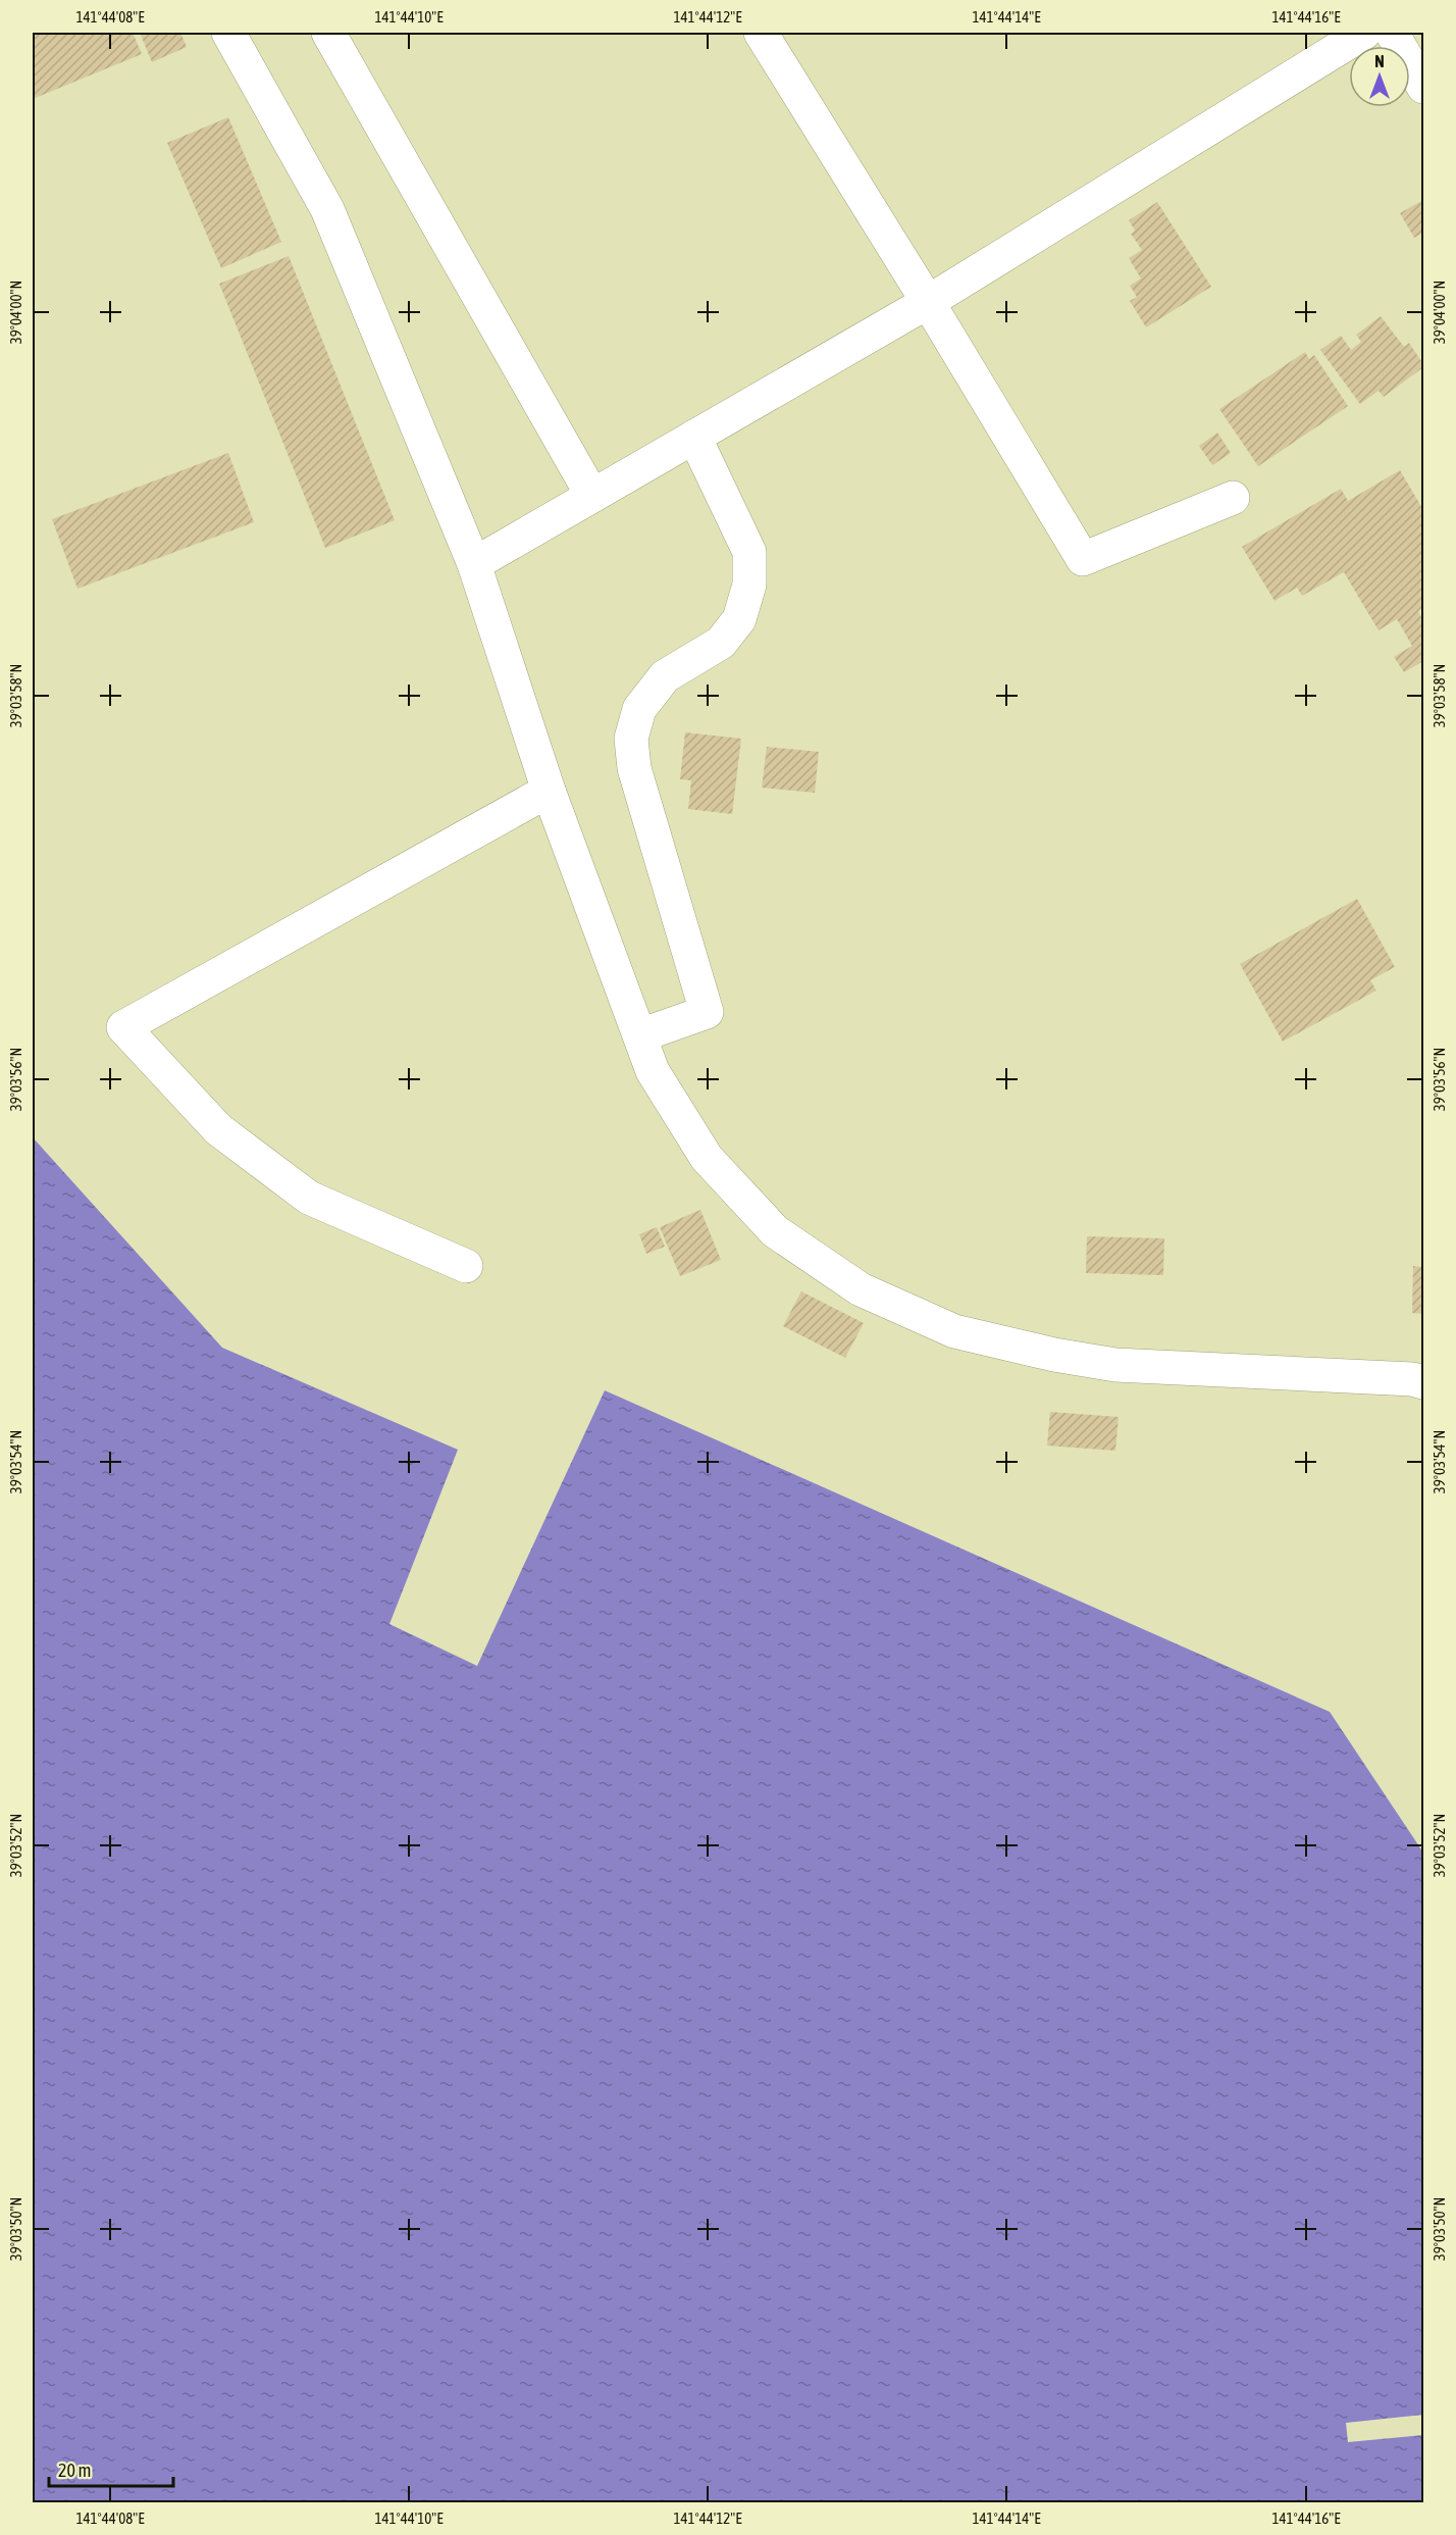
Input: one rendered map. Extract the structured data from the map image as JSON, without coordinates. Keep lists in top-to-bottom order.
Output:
{
  "scale_bar": "20 m",
  "north": "top",
  "coordinates": [
    "141°44'08\"E",
    "141°44'10\"E",
    "141°44'12\"E",
    "141°44'14\"E",
    "141°44'16\"E",
    "39°04'00\"N",
    "39°03'58\"N",
    "39°03'56\"N",
    "39°03'54\"N",
    "39°03'52\"N",
    "39°03'50\"N"
  ]
}
